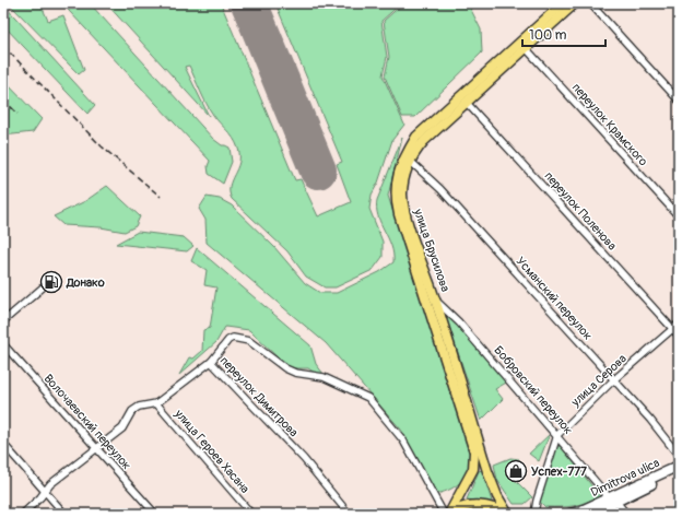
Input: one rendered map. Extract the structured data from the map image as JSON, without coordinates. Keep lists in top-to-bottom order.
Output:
{
  "streets": {
    "main road": ["улица Брусилова", "Dimitrova ulica"],
    "street": [
      "переулок Крамского",
      "переулок Поленова",
      "Усманский переулок",
      "улица Серова",
      "Бобровский переулок",
      "переулок Димитрова",
      "Волочаевский переулок",
      "улица Героев Хасана"
    ]
  },
  "crossings": [
    ["переулок Крамского", "улица Брусилова"],
    ["переулок Поленова", "улица Брусилова"],
    ["переулок Поленова", "улица Серова"],
    ["улица Брусилова", "Усманский переулок"],
    ["улица Брусилова", "Бобровский переулок"],
    ["Усманский переулок", "улица Серова"],
    ["улица Серова", "Бобровский переулок"],
    ["Бобровский переулок", "Dimitrova ulica"],
    ["переулок Димитрова", "Волочаевский переулок"],
    ["переулок Димитрова", "улица Героев Хасана"]
  ],
  "places": {
    "fuel station": ["Донако"],
    "shop": ["Успех-777"]
  },
  "scale_bar": "100 m"
}
